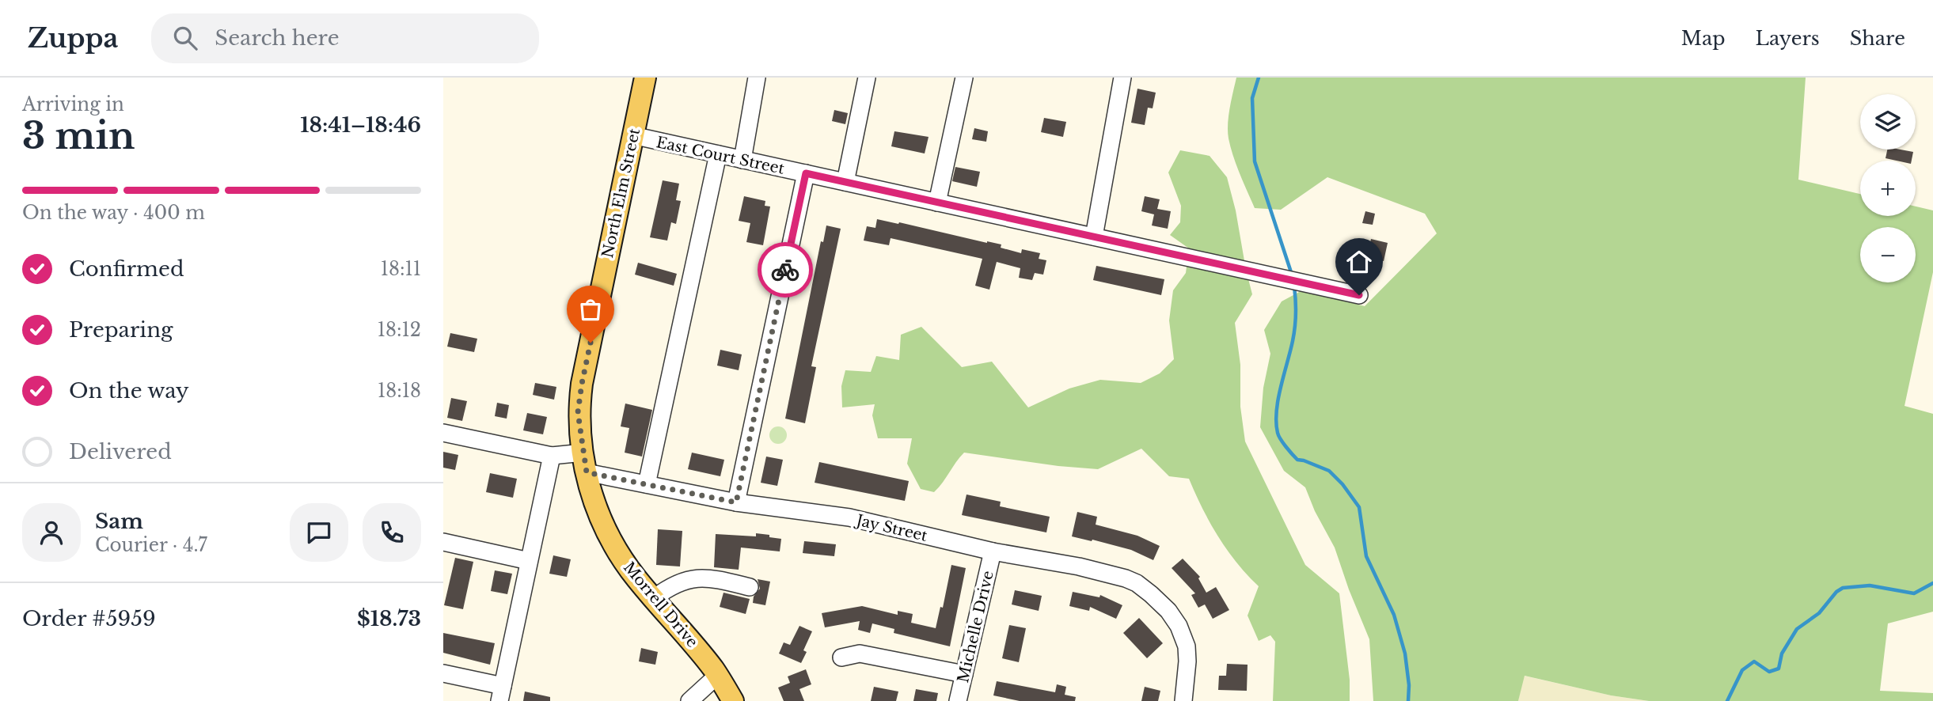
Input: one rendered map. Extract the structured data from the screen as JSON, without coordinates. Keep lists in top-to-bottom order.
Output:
{
  "streets": {
    "main road": ["North Elm Street", "Morrell Drive"],
    "street": ["East Court Street", "Jay Street", "Michelle Drive"]
  },
  "crossings": [
    ["East Court Street", "North Elm Street"],
    ["North Elm Street", "Jay Street"],
    ["North Elm Street", "Morrell Drive"],
    ["Jay Street", "Morrell Drive"],
    ["Jay Street", "Michelle Drive"]
  ],
  "page": {
    "header": "Zuppa",
    "search": "Search here",
    "nav": ["Map", "Layers", "Share"],
    "heading": ["3 min", "Arriving in", "18:41–18:46"],
    "panel": [
      "Sam",
      "Courier · 4.7",
      "Order #5959",
      "$18.73"
    ],
    "map_buttons": ["+", "−"],
    "bar": "On the way · 400 m",
    "list": [
      ["Confirmed", "18:11"],
      ["Preparing", "18:12"],
      ["On the way", "18:18"],
      "Delivered"
    ]
  }
}
